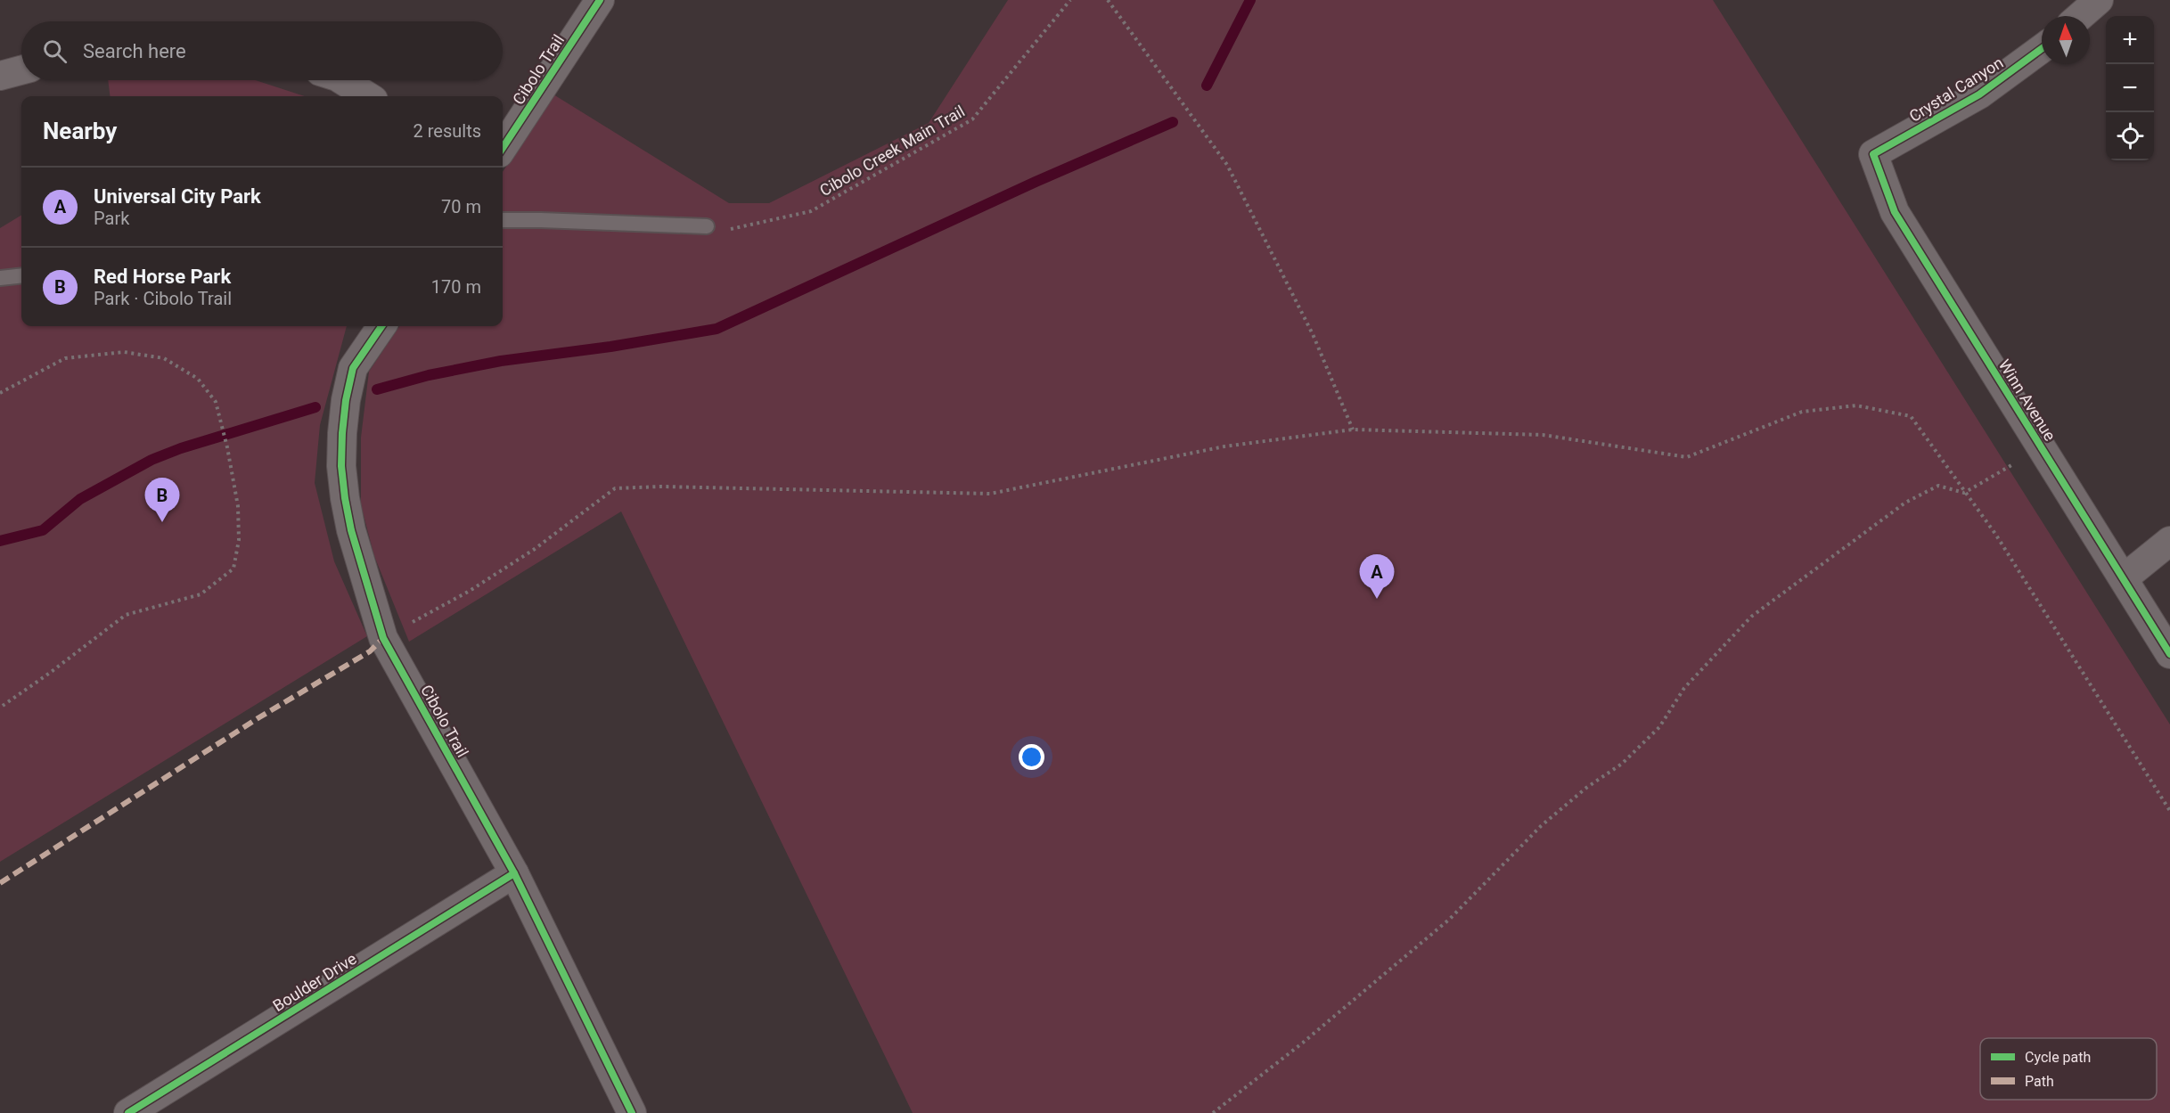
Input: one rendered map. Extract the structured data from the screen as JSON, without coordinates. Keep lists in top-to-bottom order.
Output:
{
  "streets": {
    "street": [
      "Cibolo Trail",
      "Crystal Canyon",
      "Winn Avenue",
      "Boulder Drive"
    ],
    "path": ["Cibolo Creek Main Trail"]
  },
  "crossings": [
    ["Cibolo Trail", "Boulder Drive"],
    ["Crystal Canyon", "Winn Avenue"]
  ],
  "legend": ["Cycle path", "Path"],
  "north": "top",
  "page": {
    "map_buttons": ["+", "−"],
    "search": "Search here",
    "heading": ["Nearby", "2 results"],
    "list": [
      {
        "mark": "A",
        "name": "Universal City Park",
        "note": "Park",
        "value": "70 m"
      },
      {
        "mark": "B",
        "name": "Red Horse Park",
        "note": "Park · Cibolo Trail",
        "value": "170 m"
      }
    ],
    "pins": ["B", "A"]
  }
}
